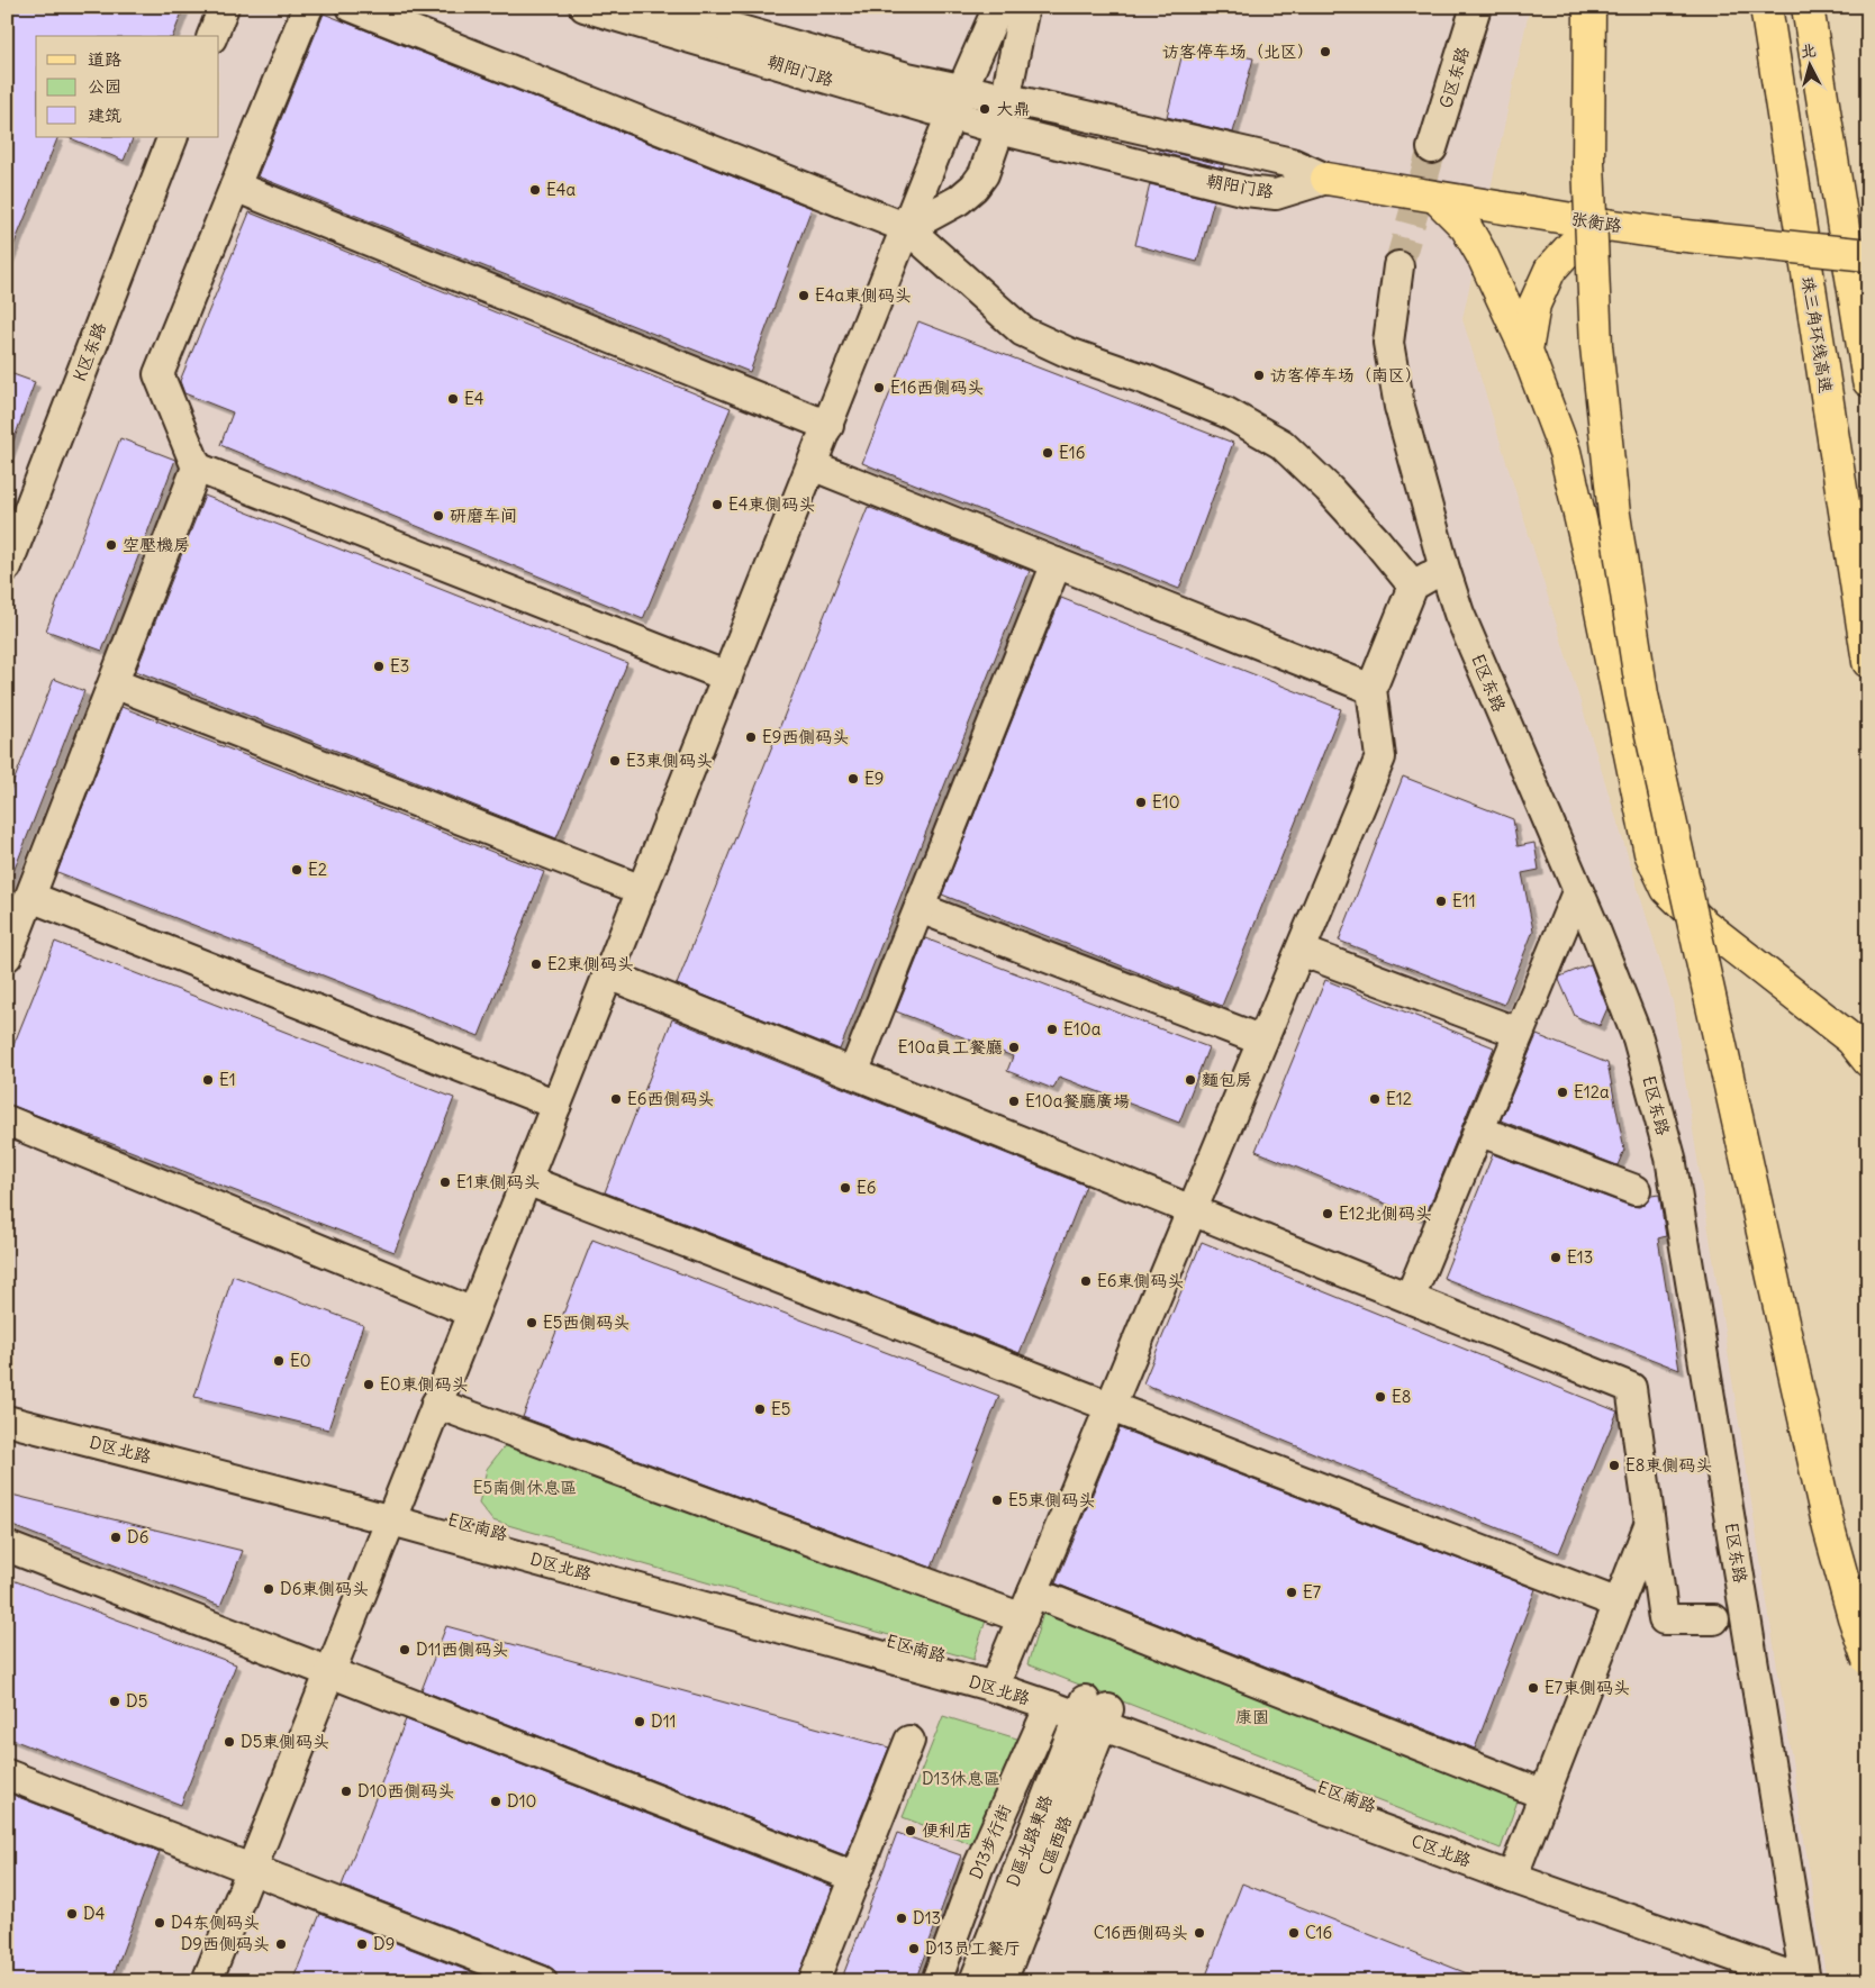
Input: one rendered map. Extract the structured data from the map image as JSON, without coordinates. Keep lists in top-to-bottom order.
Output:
{
  "streets": {
    "main road": ["张衡路", "珠三角环线高速"],
    "street": [
      "朝阳门路",
      "G区东路",
      "K区东路",
      "E区东路",
      "D区北路",
      "E区南路",
      "D區北路東路",
      "D13步行街",
      "C區西路",
      "C区北路"
    ]
  },
  "crossings": [
    ["朝阳门路", "张衡路"],
    ["D区北路", "E区南路"],
    ["D区北路", "D區北路東路"],
    ["D区北路", "D13步行街"],
    ["D区北路", "C區西路"],
    ["D区北路", "C区北路"],
    ["E区南路", "D區北路東路"],
    ["E区南路", "C區西路"],
    ["E区南路", "C区北路"],
    ["D區北路東路", "C區西路"],
    ["D區北路東路", "C区北路"],
    ["C區西路", "C区北路"]
  ],
  "parks": ["E5南側休息區", "康園", "D13休息區"],
  "places": [
    "访客停车场（北区）",
    "大鼎",
    "E4a",
    "E4a東側码头",
    "访客停车场（南区）",
    "E16西側码头",
    "E4",
    "E16",
    "E4東側码头",
    "研磨车间",
    "空壓機房",
    "E3",
    "E9西側码头",
    "E3東側码头",
    "E9",
    "E10",
    "E2",
    "E11",
    "E2東側码头",
    "E10a",
    "E10a員工餐廳",
    "E1",
    "麵包房",
    "E12a",
    "E6西側码头",
    "E12",
    "E10a餐廳廣場",
    "E1東側码头",
    "E6",
    "E12北側码头",
    "E13",
    "E6東側码头",
    "E5西側码头",
    "E0",
    "E0東側码头",
    "E8",
    "E5",
    "E8東側码头",
    "E5東側码头",
    "D6",
    "D6東側码头",
    "E7",
    "D11西側码头",
    "E7東側码头",
    "D5",
    "D11",
    "D5東側码头",
    "D10西側码头",
    "D10",
    "便利店",
    "D4",
    "D13",
    "D4东侧码头",
    "C16西側码头",
    "C16",
    "D9西侧码头",
    "D9",
    "D13员工餐厅"
  ],
  "legend": ["道路", "公园", "建筑"],
  "north": "top"
}
